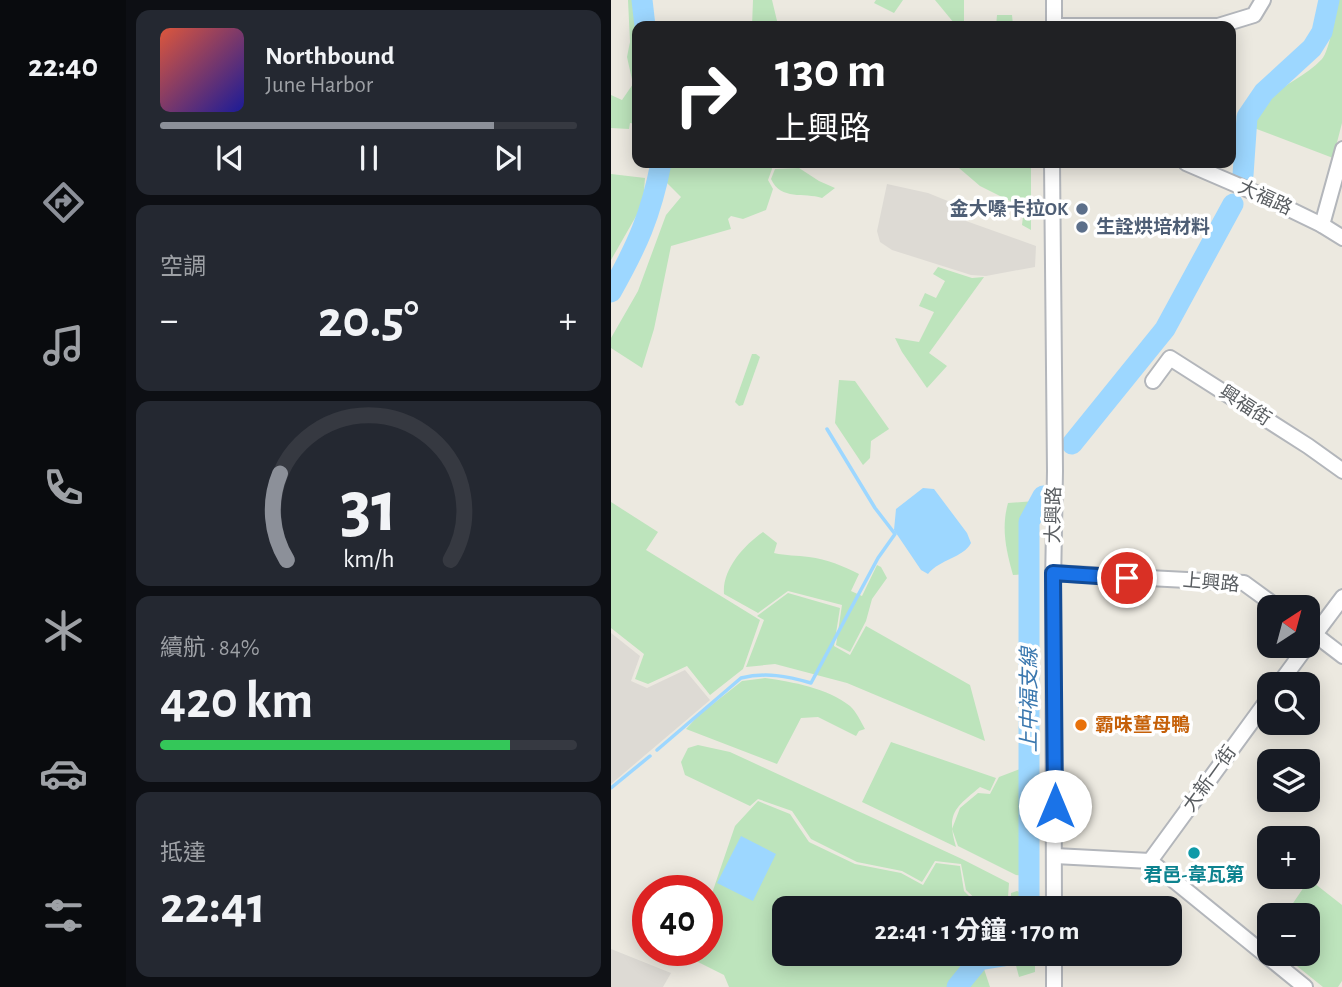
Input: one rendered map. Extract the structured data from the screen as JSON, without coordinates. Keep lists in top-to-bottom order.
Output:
{
  "streets": {
    "street": [
      "大福路",
      "興福街",
      "大興路",
      "上興路",
      "大新一街"
    ]
  },
  "crossings": [
    ["大興路", "上興路"]
  ],
  "water": ["上中福支線"],
  "places": [
    "金大嗓卡拉OK",
    "生詮烘培材料",
    "霸味薑母鴨",
    "君邑-韋瓦第"
  ],
  "north": "top right",
  "page": {
    "tabs": "22:40",
    "turn": ["130 m", "上興路"],
    "song": ["Northbound", "June Harbor"],
    "tile": [
      "空調",
      ["續航 · 84%", "420 km"],
      ["抵達", "22:41"]
    ],
    "heat": ["−", "20.5°", "+"],
    "map_buttons": ["+", "−"],
    "limit": "40",
    "trip": "22:41 · 1 分鐘 · 170 m",
    "gauge": ["31", "km/h"]
  }
}
